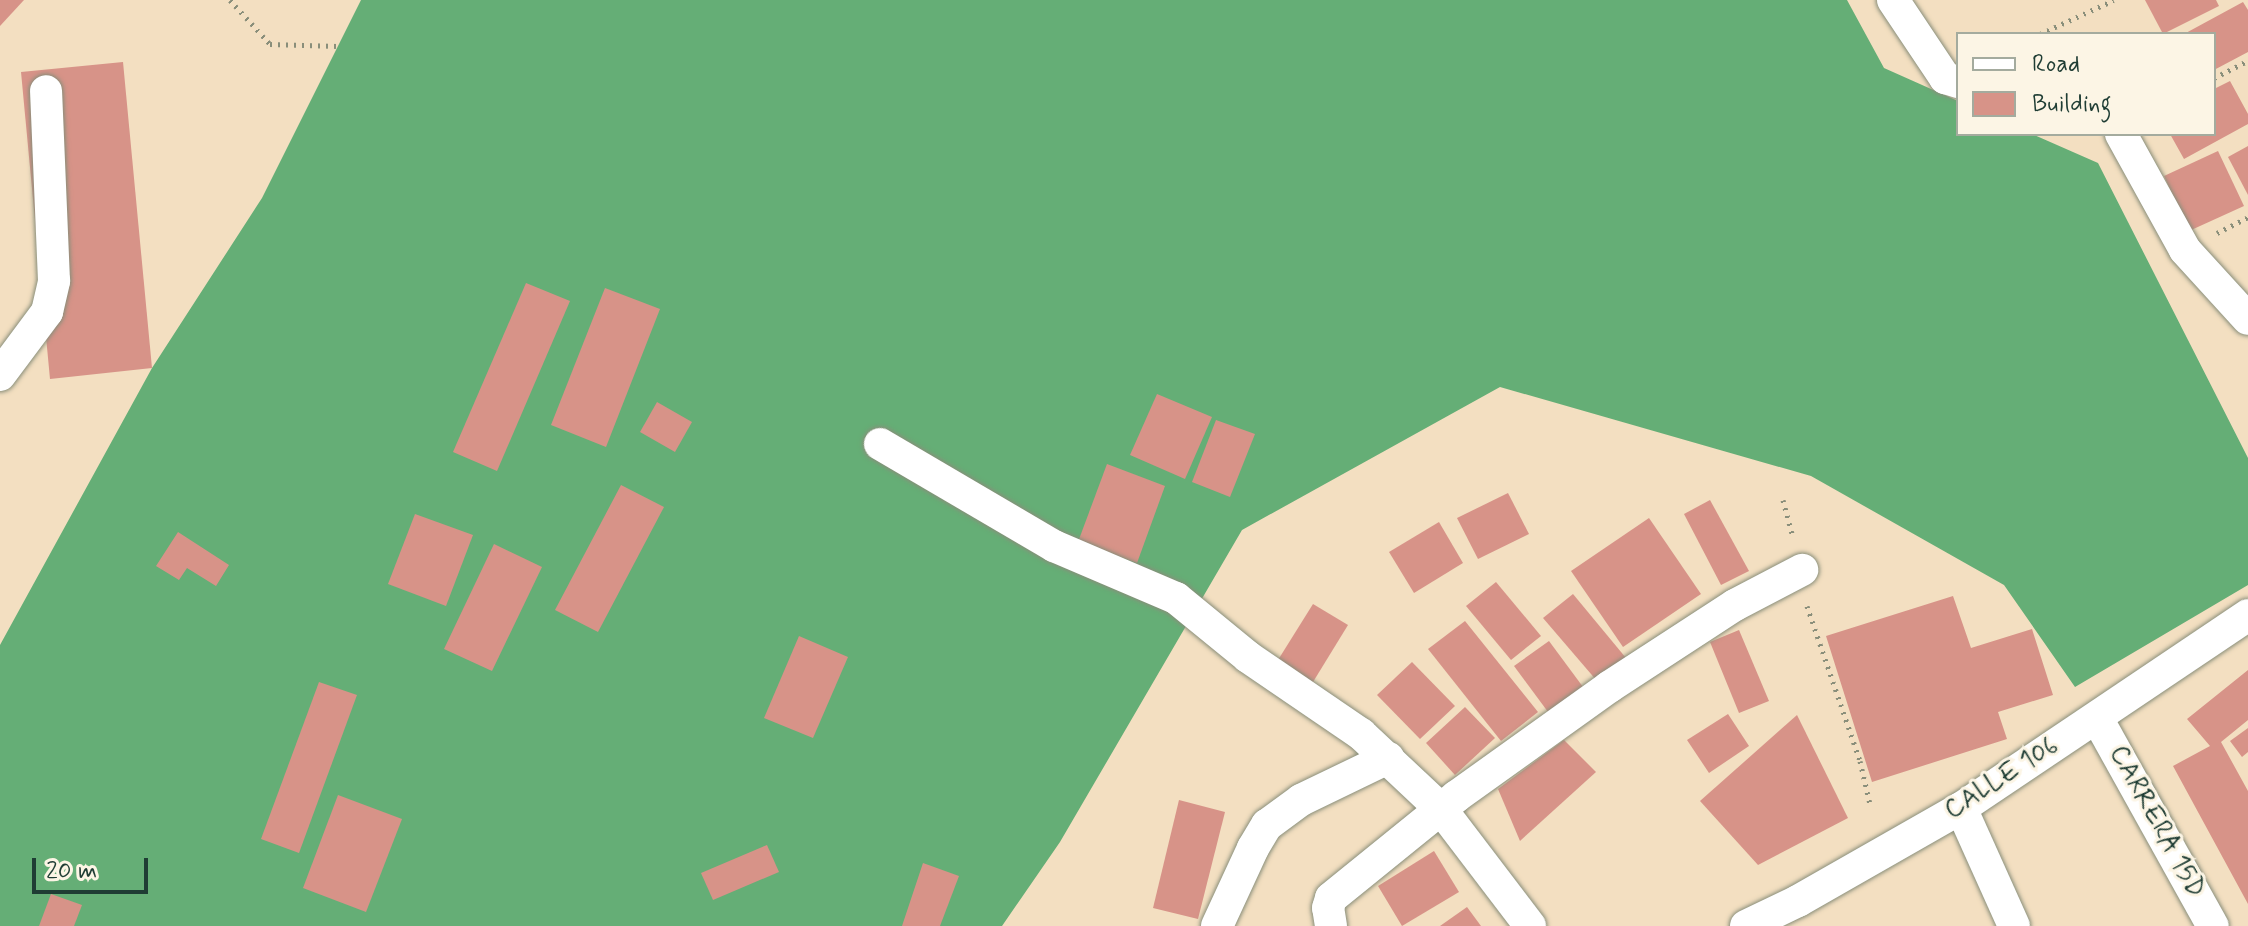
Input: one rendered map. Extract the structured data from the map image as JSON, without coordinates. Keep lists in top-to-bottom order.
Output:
{
  "streets": {
    "street": ["CALLE 106", "CARRERA 15D"]
  },
  "crossings": [
    ["CALLE 106", "CARRERA 15D"]
  ],
  "legend": ["Road", "Building"],
  "scale_bar": "20 m"
}
